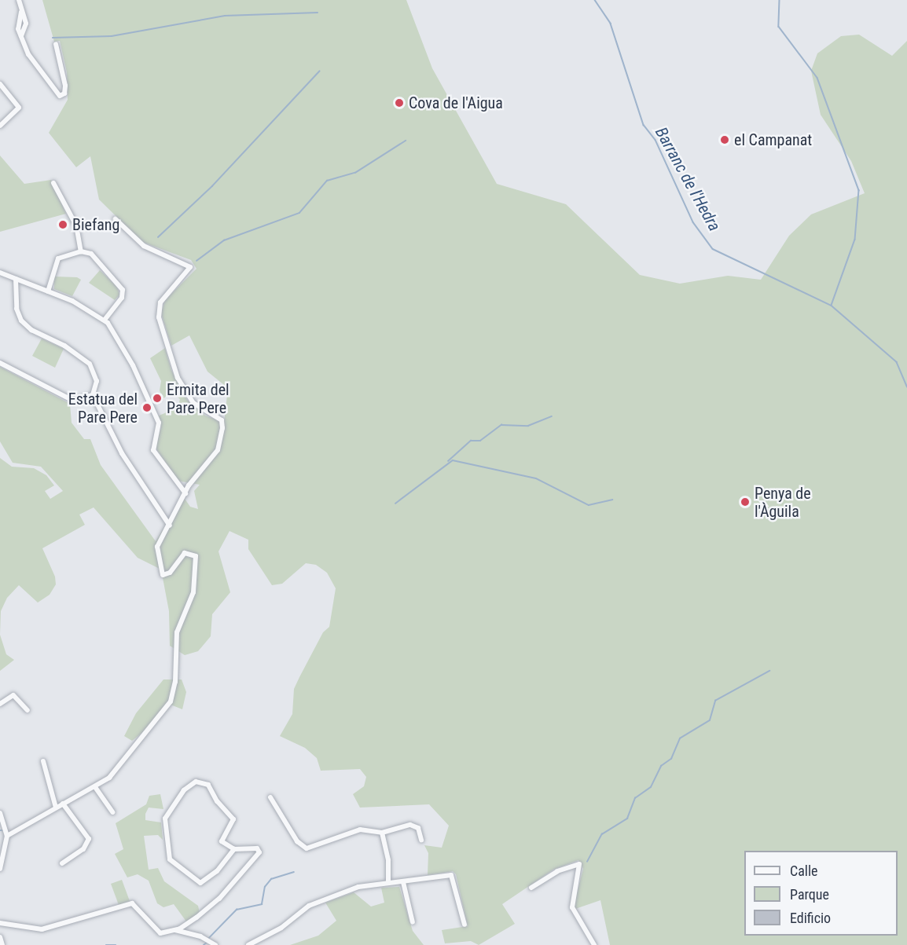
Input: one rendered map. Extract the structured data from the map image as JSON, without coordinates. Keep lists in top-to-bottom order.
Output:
{
  "water": ["Barranc de l'Hedra"],
  "places": [
    "Cova de l'Aigua",
    "el Campanat",
    "Biefang",
    "Ermita del Pare Pere",
    "Estatua del Pare Pere",
    "Penya de l'Àguila"
  ],
  "legend": ["Calle", "Parque", "Edificio"]
}
